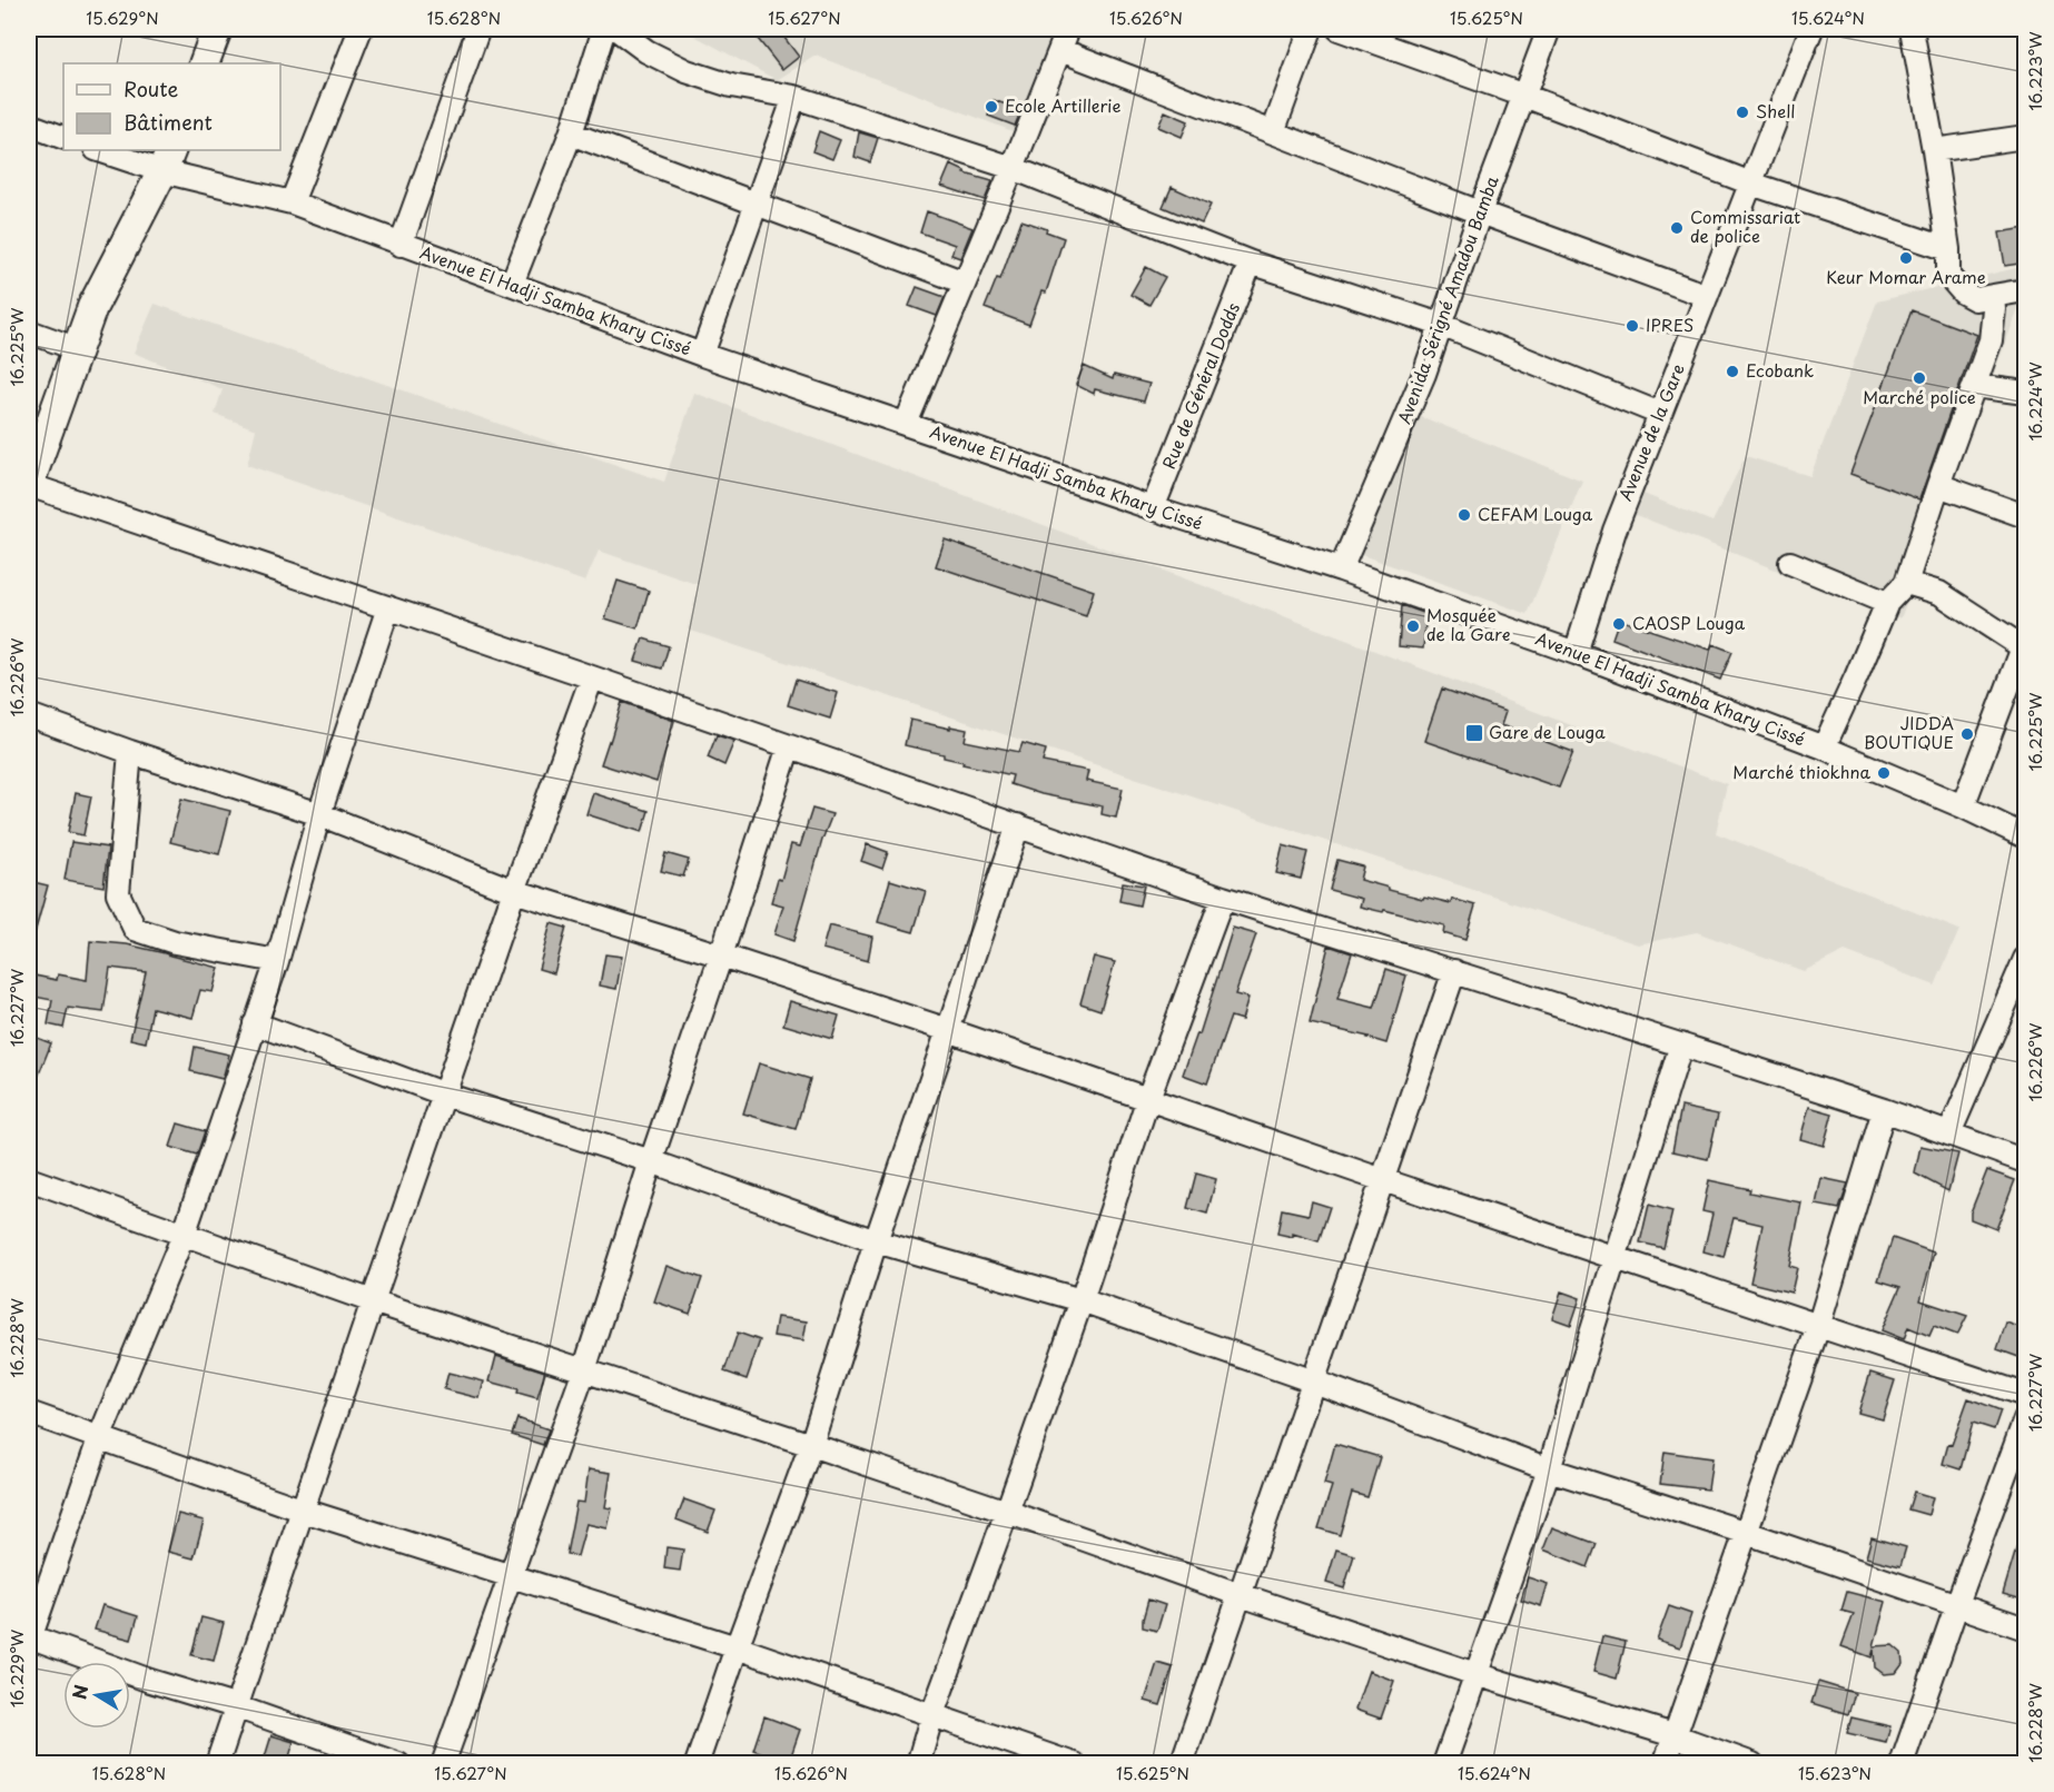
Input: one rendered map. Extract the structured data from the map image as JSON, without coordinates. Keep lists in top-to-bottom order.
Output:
{
  "streets": {
    "street": [
      "Avenida Sérigné Amadou Bamba",
      "Avenue El Hadji Samba Khary Cissé",
      "Rue de Général Dodds",
      "Avenue de la Gare"
    ]
  },
  "crossings": [
    ["Avenida Sérigné Amadou Bamba", "Avenue El Hadji Samba Khary Cissé"],
    ["Avenue El Hadji Samba Khary Cissé", "Rue de Général Dodds"],
    ["Avenue El Hadji Samba Khary Cissé", "Avenue de la Gare"]
  ],
  "places": {
    "other": [
      "Ecole Artillerie",
      "Shell",
      "Commissariat de police",
      "Keur Momar Arame",
      "IPRES",
      "Ecobank",
      "Marché police",
      "CEFAM Louga",
      "CAOSP Louga",
      "Mosquée de la Gare",
      "JIDDA BOUTIQUE",
      "Marché thiokhna"
    ],
    "transit": ["Gare de Louga"]
  },
  "legend": ["Route", "Bâtiment"],
  "north": "left",
  "coordinates": [
    "15.629°N",
    "15.628°N",
    "15.627°N",
    "15.626°N",
    "15.625°N",
    "15.624°N",
    "16.223°W",
    "16.225°W",
    "16.224°W",
    "16.226°W",
    "16.227°W",
    "16.228°W",
    "16.229°W",
    "15.623°N"
  ]
}
